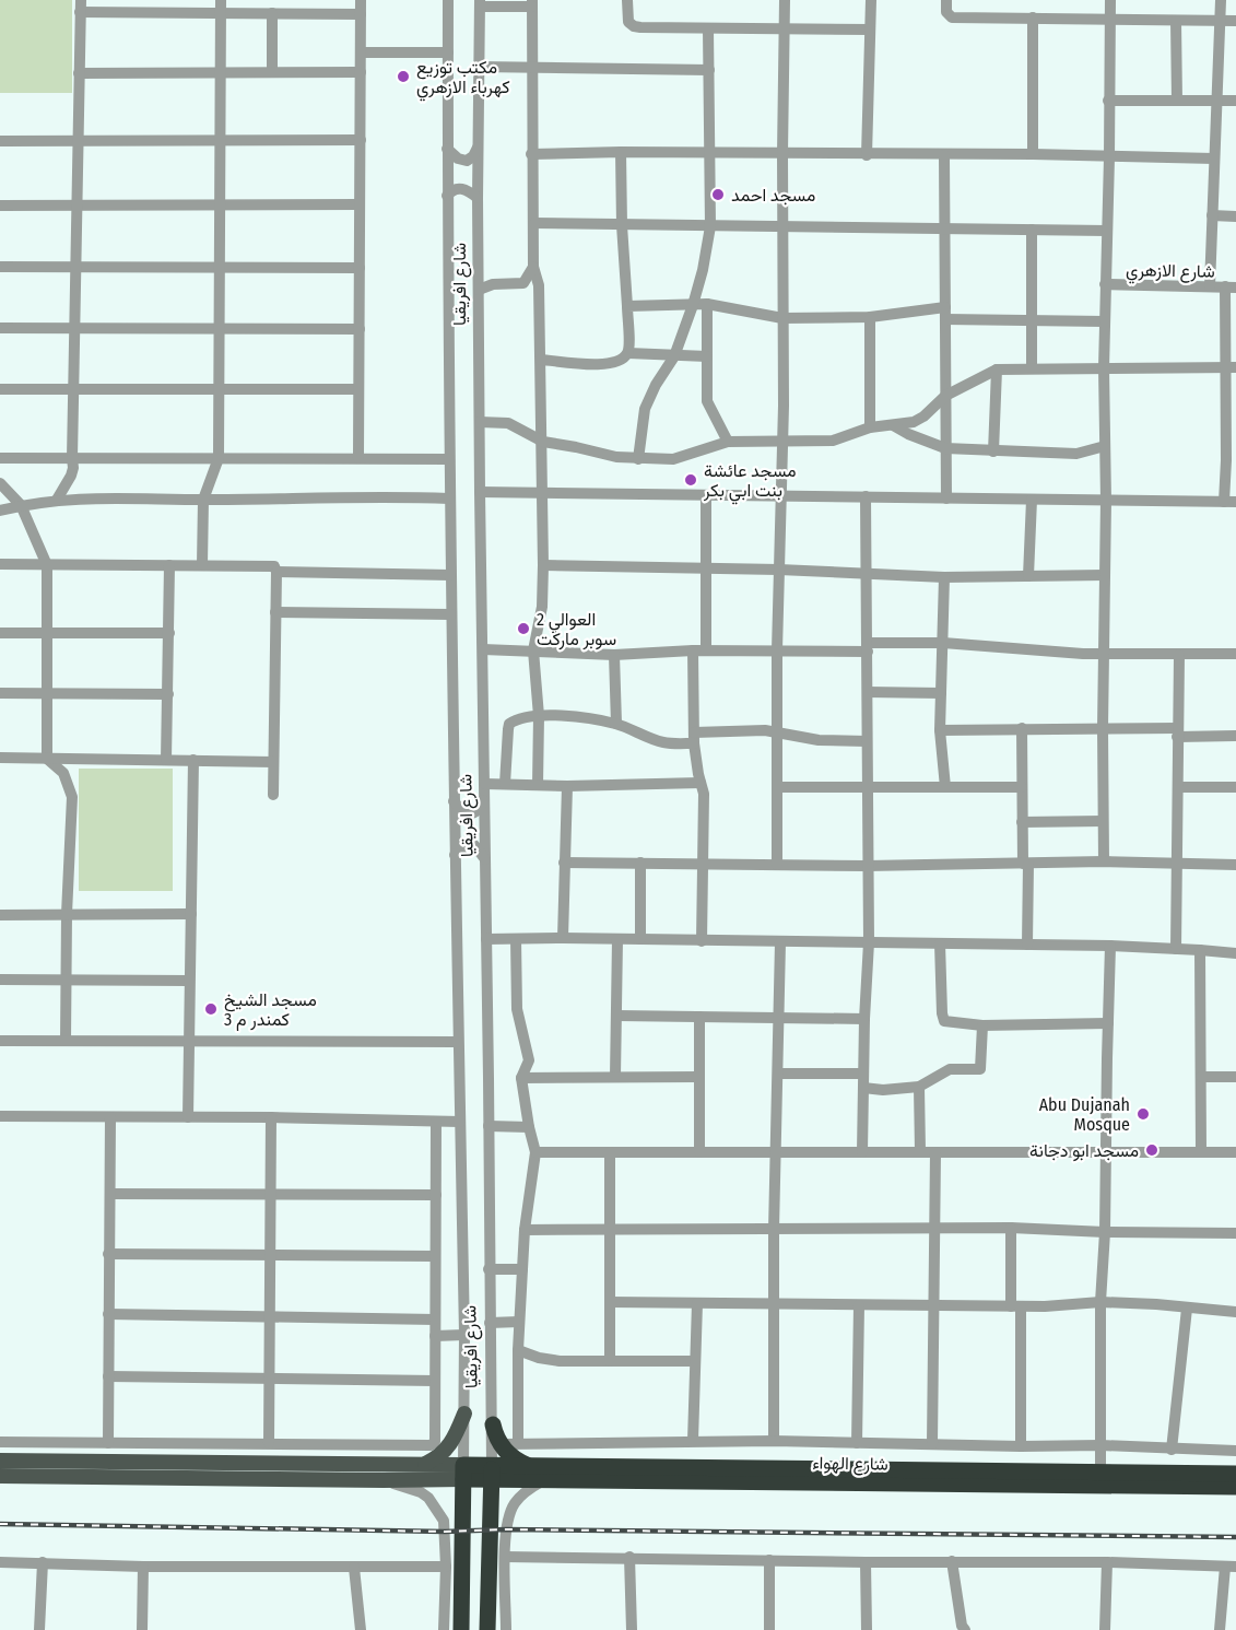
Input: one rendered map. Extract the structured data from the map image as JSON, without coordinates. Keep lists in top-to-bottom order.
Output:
{
  "streets": {
    "highway": ["شارع افريقيا", "شارع الهواء"],
    "street": ["شارع الازهري"]
  },
  "crossings": [
    ["شارع افريقيا", "شارع الهواء"]
  ],
  "places": [
    "مكتب توزيع كهرباء الازهري",
    "مسجد احمد",
    "مسجد عائشة بنت ابي بكر",
    "العوالي 2 سوبر ماركت",
    "مسجد الشيخ كمندر م 3",
    "Abu Dujanah Mosque",
    "مسجد ابو دجانة"
  ]
}
